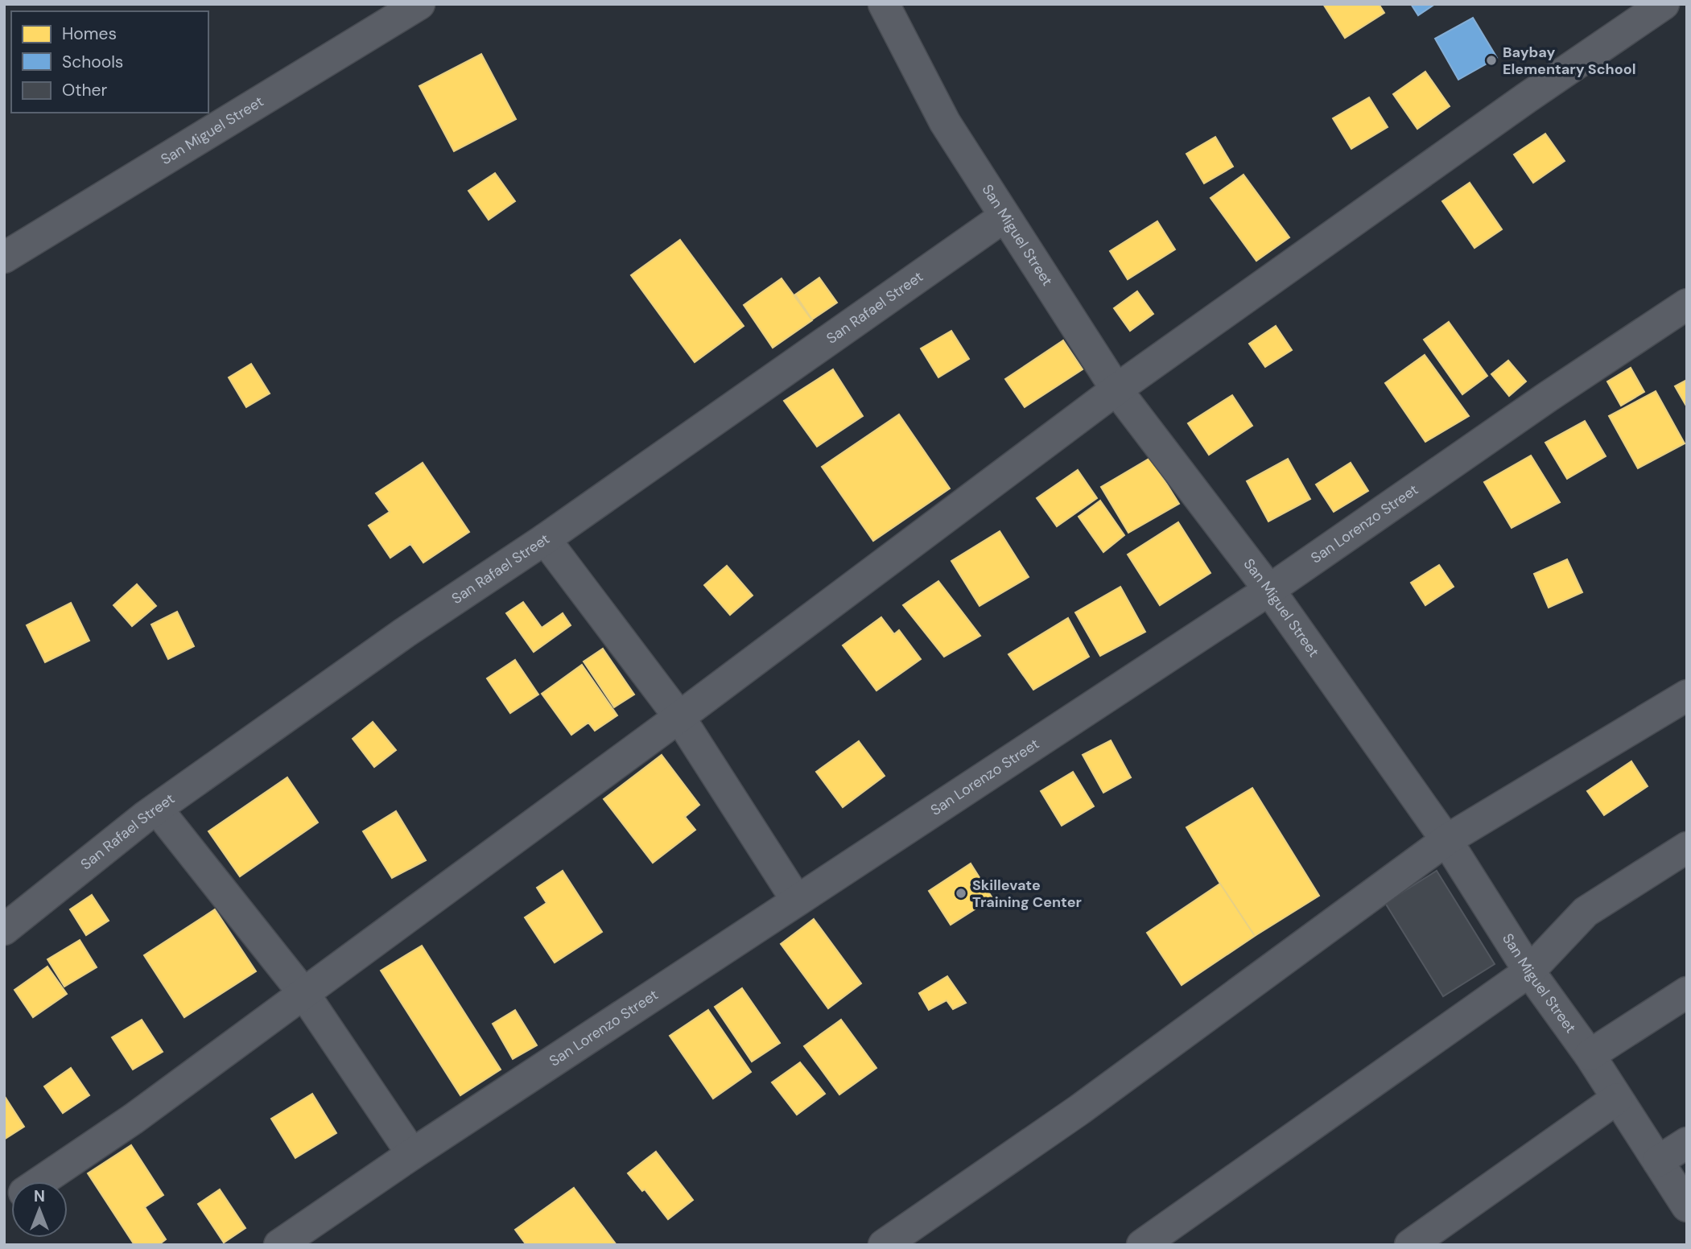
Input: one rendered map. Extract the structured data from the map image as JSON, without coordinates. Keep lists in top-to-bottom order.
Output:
{
  "streets": {
    "street": ["San Miguel Street", "San Rafael Street", "San Lorenzo Street"]
  },
  "crossings": [
    ["San Miguel Street", "San Rafael Street"],
    ["San Miguel Street", "San Lorenzo Street"]
  ],
  "places": ["Baybay Elementary School", "Skillevate Training Center"],
  "legend": ["Homes", "Schools", "Other"],
  "north": "top"
}
